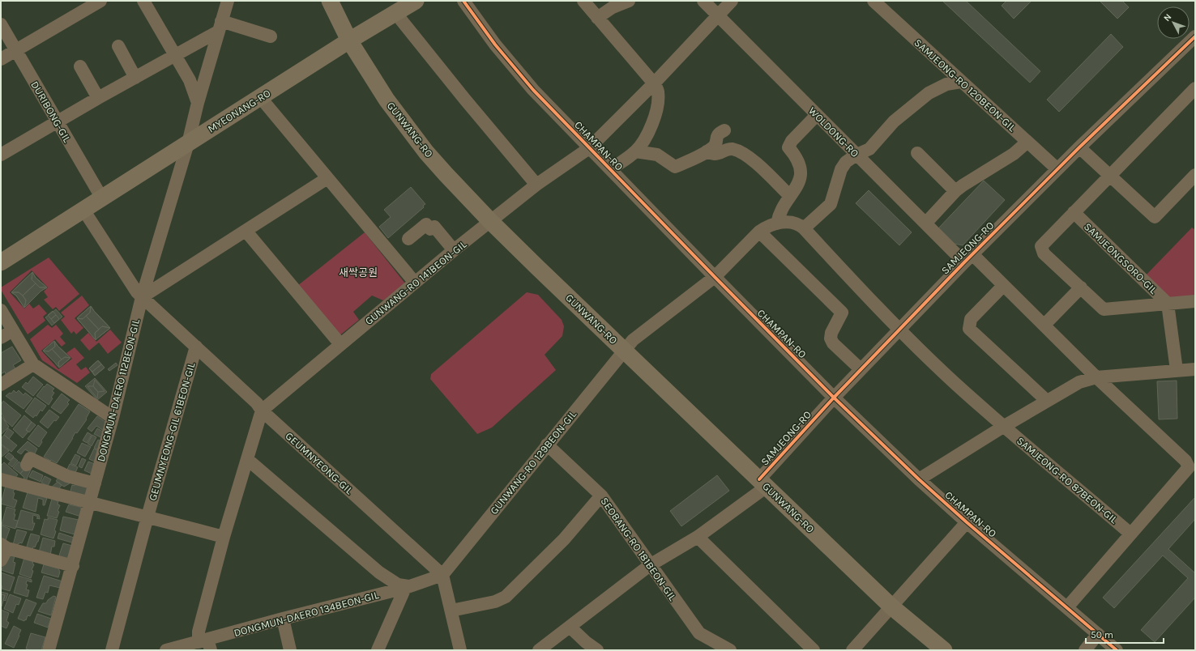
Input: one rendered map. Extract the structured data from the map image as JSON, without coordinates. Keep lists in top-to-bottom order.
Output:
{
  "streets": {
    "main road": ["MYEONANG-RO", "GUNWANG-RO"],
    "street": [
      "SAMJEONG-RO 120BEON-GIL",
      "DURIBONG-GIL",
      "WOLDONG-RO",
      "CHAMPAN-RO",
      "SAMJEONG-RO",
      "SAMJEONGSORO-GIL",
      "GUNWANG-RO 141BEON-GIL",
      "DONGMUN-DAERO 112BEON-GIL",
      "GEUMNYEONG-GIL 61BEON-GIL",
      "GUNWANG-RO 129BEON-GIL",
      "GEUMNYEONG-GIL",
      "SAMJEONG-RO 87BEON-GIL",
      "SEOBANG-RO 181BEON-GIL",
      "DONGMUN-DAERO 134BEON-GIL"
    ]
  },
  "crossings": [
    ["SAMJEONG-RO 120BEON-GIL", "SAMJEONG-RO"],
    ["MYEONANG-RO", "DURIBONG-GIL"],
    ["MYEONANG-RO", "GUNWANG-RO"],
    ["MYEONANG-RO", "DONGMUN-DAERO 112BEON-GIL"],
    ["GUNWANG-RO", "SAMJEONG-RO"],
    ["GUNWANG-RO", "GUNWANG-RO 141BEON-GIL"],
    ["GUNWANG-RO", "GUNWANG-RO 129BEON-GIL"],
    ["WOLDONG-RO", "SAMJEONG-RO"],
    ["WOLDONG-RO", "GUNWANG-RO 141BEON-GIL"],
    ["CHAMPAN-RO", "SAMJEONG-RO"],
    ["CHAMPAN-RO", "GUNWANG-RO 141BEON-GIL"],
    ["CHAMPAN-RO", "GUNWANG-RO 129BEON-GIL"],
    ["SAMJEONG-RO", "SAMJEONG-RO 87BEON-GIL"],
    ["SAMJEONG-RO", "SEOBANG-RO 181BEON-GIL"],
    ["GUNWANG-RO 141BEON-GIL", "GEUMNYEONG-GIL"],
    ["DONGMUN-DAERO 112BEON-GIL", "GEUMNYEONG-GIL"],
    ["GEUMNYEONG-GIL 61BEON-GIL", "GEUMNYEONG-GIL"],
    ["GUNWANG-RO 129BEON-GIL", "GEUMNYEONG-GIL"],
    ["GUNWANG-RO 129BEON-GIL", "SEOBANG-RO 181BEON-GIL"],
    ["GUNWANG-RO 129BEON-GIL", "DONGMUN-DAERO 134BEON-GIL"],
    ["GEUMNYEONG-GIL", "DONGMUN-DAERO 134BEON-GIL"]
  ],
  "parks": ["새싹공원"],
  "scale_bar": "50 m",
  "north": "top left"
}
